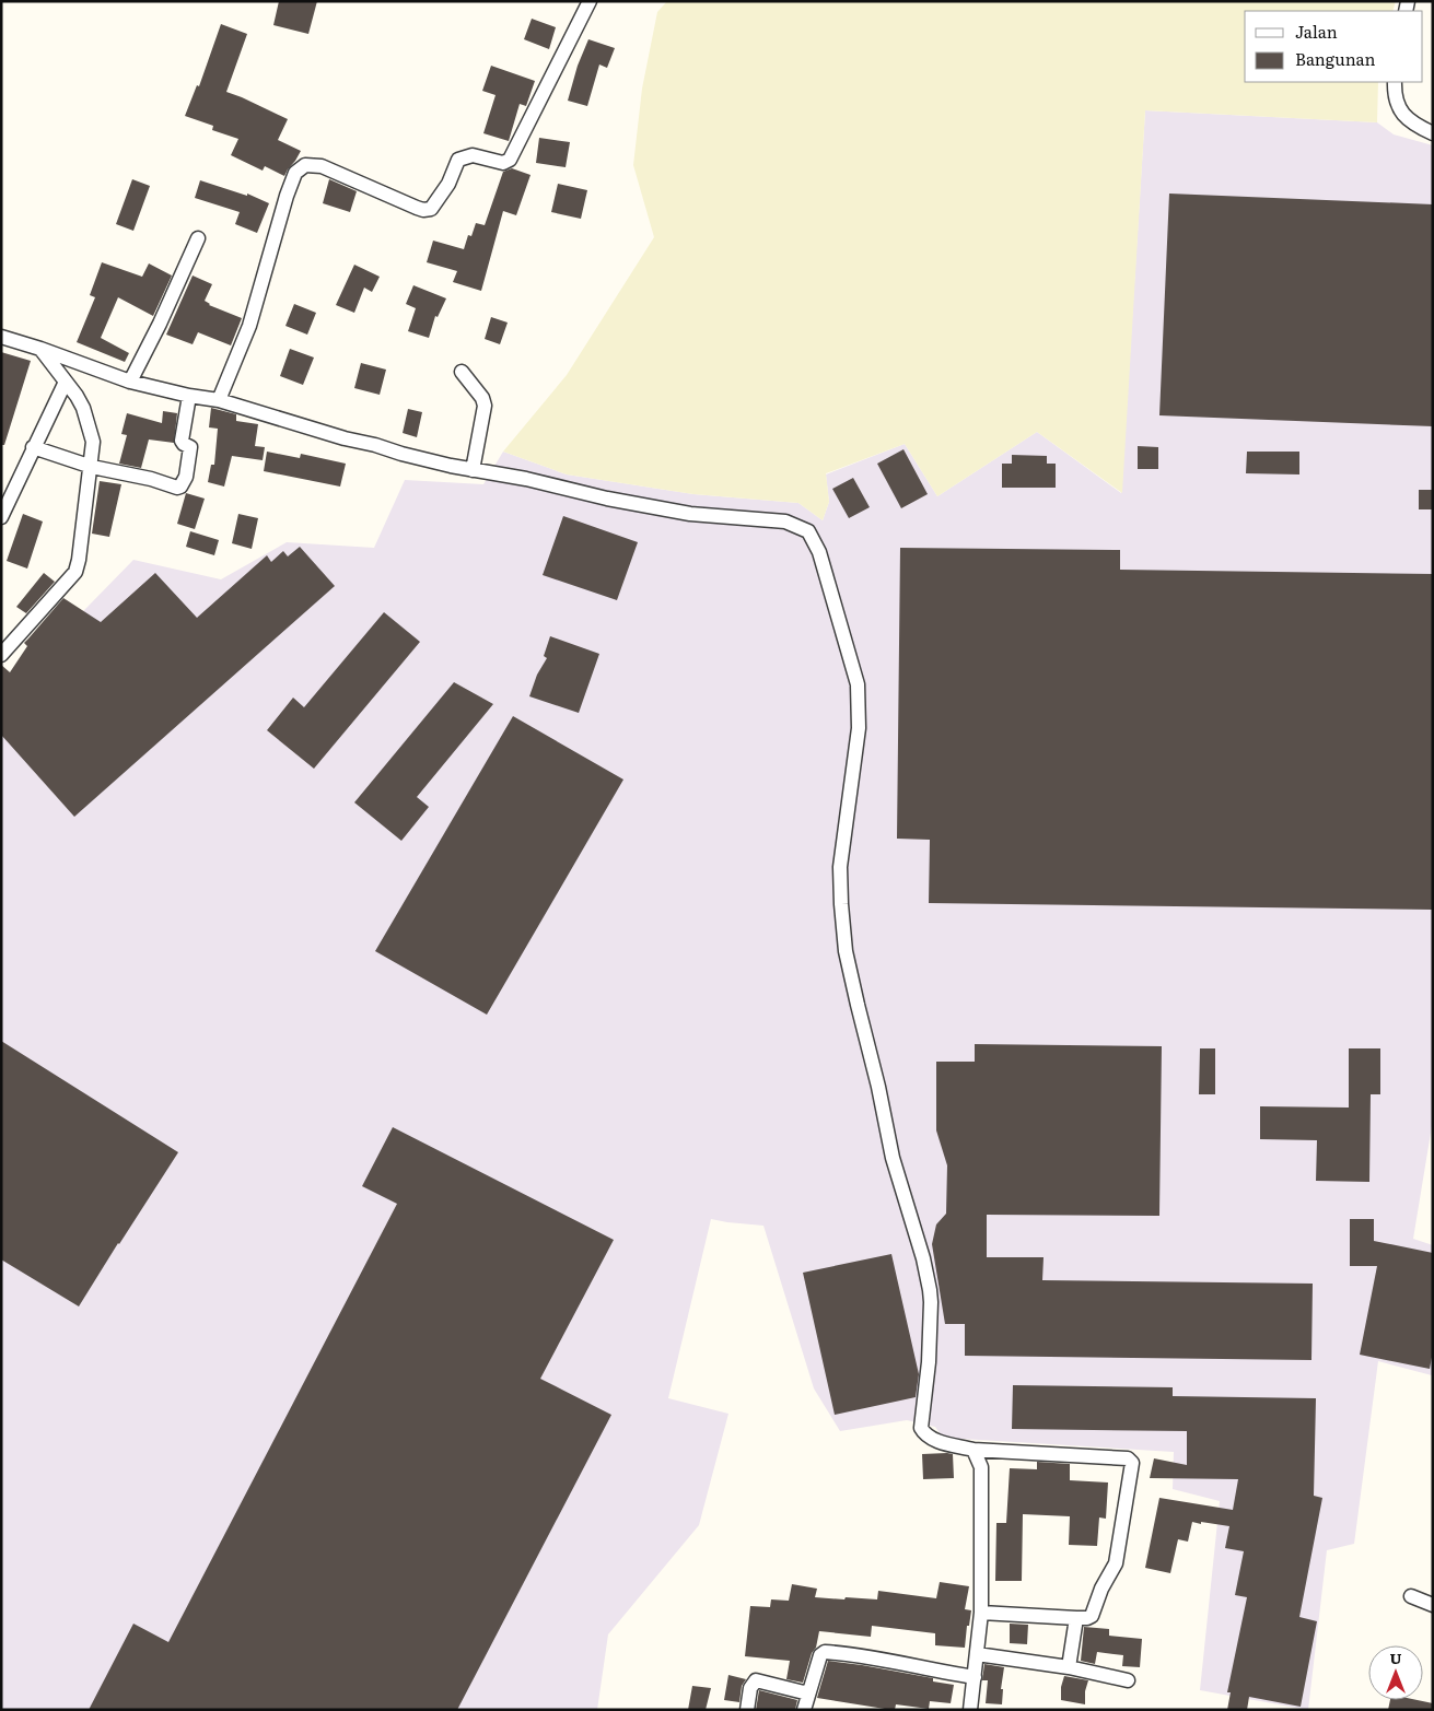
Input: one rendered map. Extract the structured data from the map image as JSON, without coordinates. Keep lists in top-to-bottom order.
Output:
{
  "legend": ["Jalan", "Bangunan"],
  "north": "top"
}
